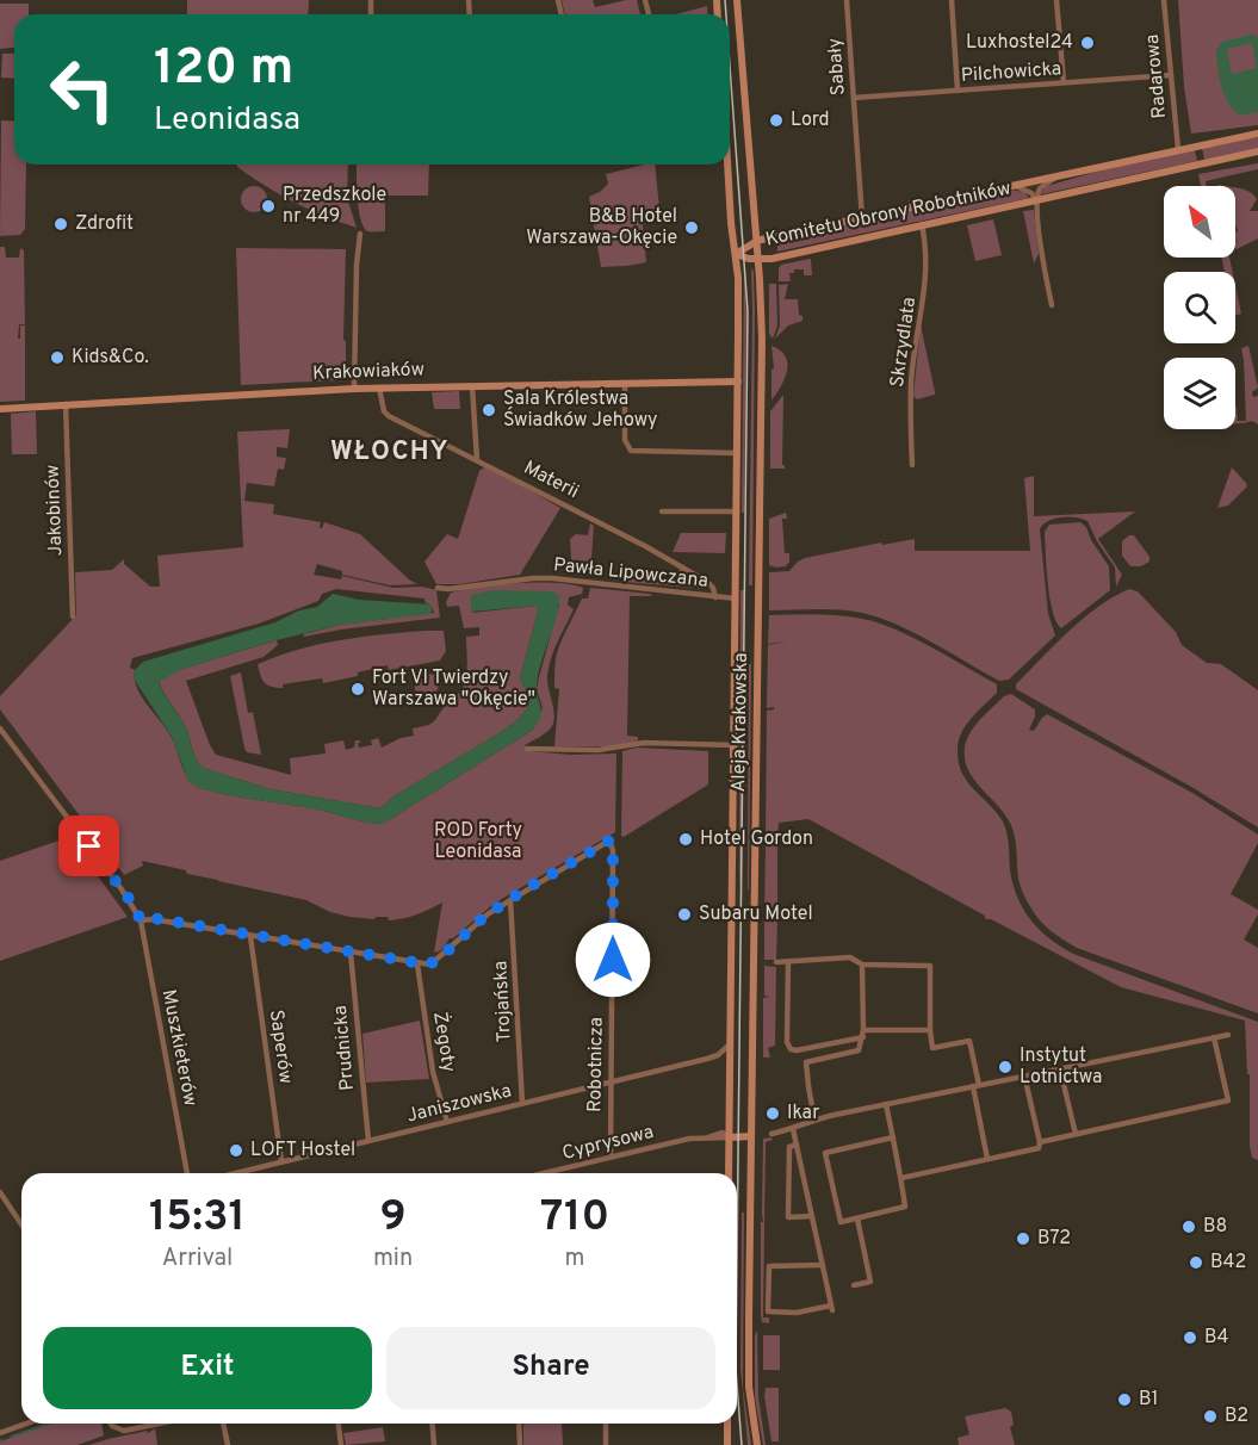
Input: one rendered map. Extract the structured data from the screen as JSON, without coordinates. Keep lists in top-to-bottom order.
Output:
{
  "streets": {
    "main road": ["Komitetu Obrony Robotników", "Krakowiaków", "Aleja Krakowska"],
    "street": [
      "Sabały",
      "Pilchowicka",
      "Radarowa",
      "Skrzydlata",
      "Materii",
      "Jakobinów",
      "Pawła Lipowczana",
      "Trojańska",
      "Żegoty",
      "Saperów",
      "Muszkieterów",
      "Prudnicka",
      "Robotnicza",
      "Janiszowska",
      "Cyprysowa"
    ]
  },
  "crossings": [
    ["Sabały", "Pilchowicka"],
    ["Sabały", "Komitetu Obrony Robotników"],
    ["Pilchowicka", "Radarowa"],
    ["Radarowa", "Komitetu Obrony Robotników"],
    ["Komitetu Obrony Robotników", "Skrzydlata"],
    ["Komitetu Obrony Robotników", "Aleja Krakowska"],
    ["Krakowiaków", "Materii"],
    ["Krakowiaków", "Jakobinów"],
    ["Krakowiaków", "Aleja Krakowska"],
    ["Materii", "Pawła Lipowczana"],
    ["Pawła Lipowczana", "Aleja Krakowska"],
    ["Aleja Krakowska", "Cyprysowa"],
    ["Trojańska", "Robotnicza"],
    ["Trojańska", "Janiszowska"],
    ["Żegoty", "Janiszowska"],
    ["Saperów", "Janiszowska"],
    ["Prudnicka", "Janiszowska"],
    ["Robotnicza", "Janiszowska"],
    ["Robotnicza", "Cyprysowa"]
  ],
  "districts": ["WŁOCHY"],
  "parks": ["ROD Forty Leonidasa"],
  "places": [
    "Luxhostel24",
    "Lord",
    "Przedszkole nr 449",
    "Zdrofit",
    "B&B Hotel Warszawa-Okęcie",
    "Kids&Co.",
    "Sala Królestwa Świadków Jehowy",
    "Fort VI Twierdzy Warszawa \"Okęcie\"",
    "Hotel Gordon",
    "Subaru Motel",
    "Instytut Lotnictwa",
    "Ikar",
    "LOFT Hostel",
    "B8",
    "B72",
    "B42",
    "B4",
    "B1",
    "B2"
  ],
  "north": "top left",
  "page": {
    "turn": ["120 m", "Leonidasa"],
    "eta": [
      "15:31",
      "Arrival",
      "9",
      "min",
      "710",
      "m"
    ],
    "buttons": ["Exit", "Share"]
  }
}
